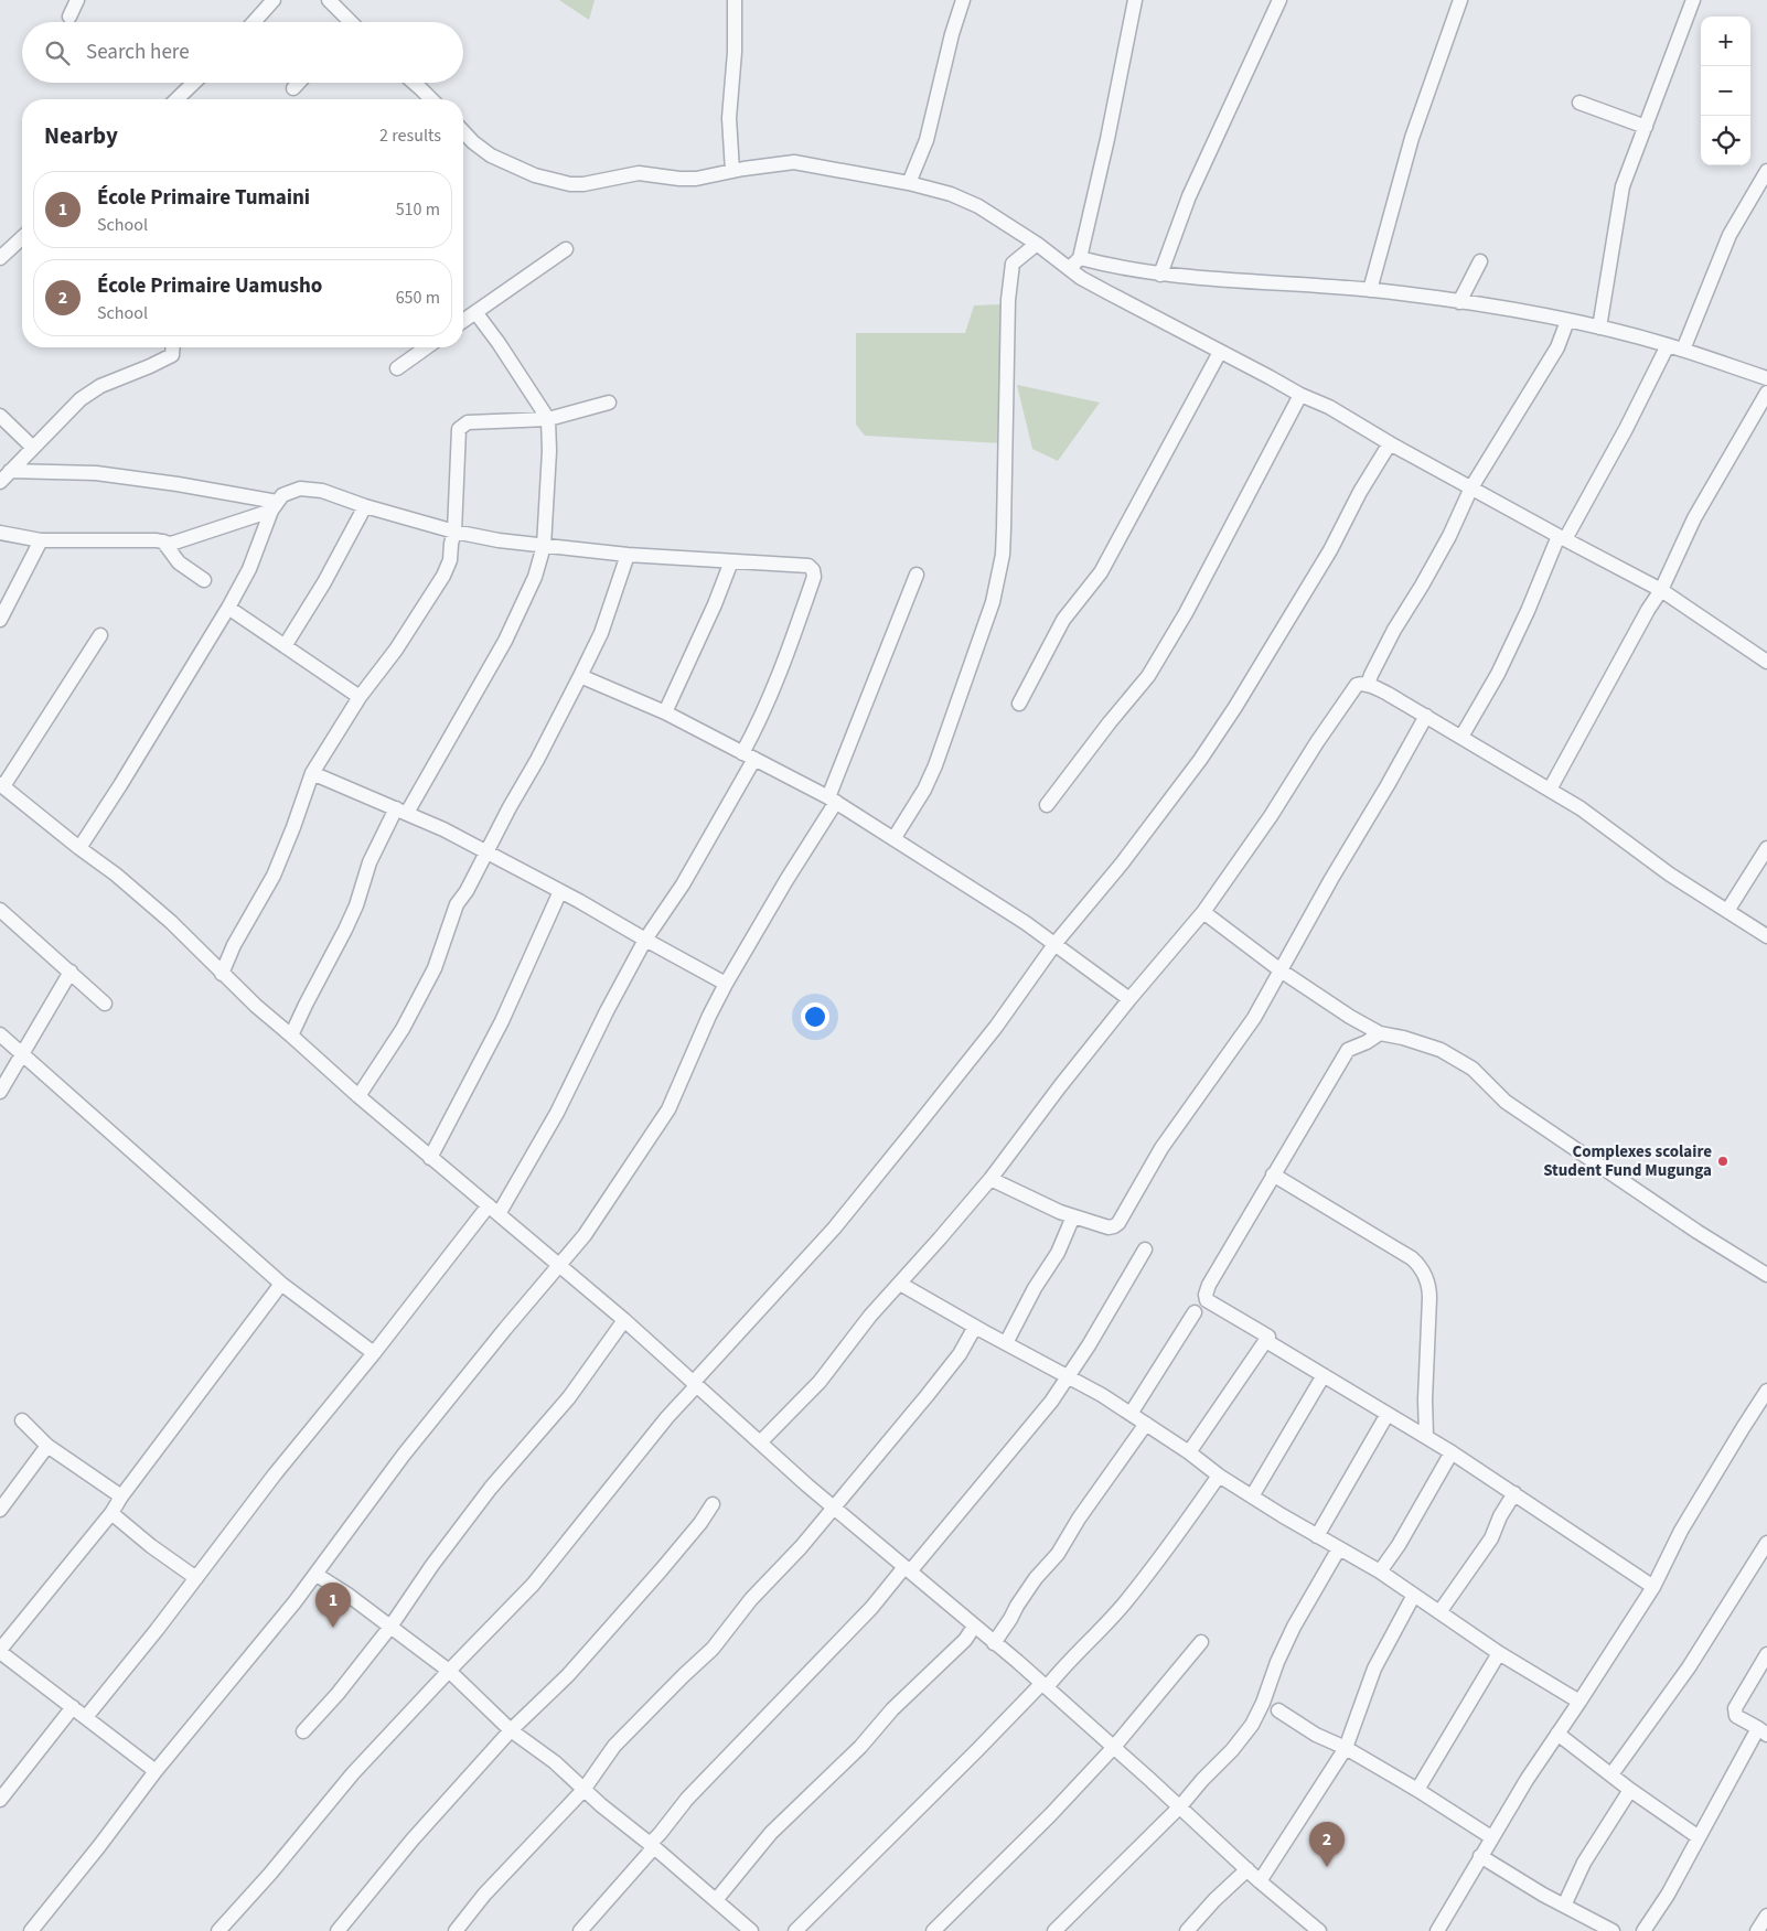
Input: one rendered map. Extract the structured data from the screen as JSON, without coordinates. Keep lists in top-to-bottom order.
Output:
{
  "places": ["Complexes scolaire Student Fund Mugunga"],
  "page": {
    "map_buttons": ["+", "−"],
    "search": "Search here",
    "heading": ["Nearby", "2 results"],
    "list": [
      {
        "mark": "1",
        "name": "École Primaire Tumaini",
        "note": "School",
        "value": "510 m"
      },
      {
        "mark": "2",
        "name": "École Primaire Uamusho",
        "note": "School",
        "value": "650 m"
      }
    ],
    "pins": ["1", "2"]
  }
}
